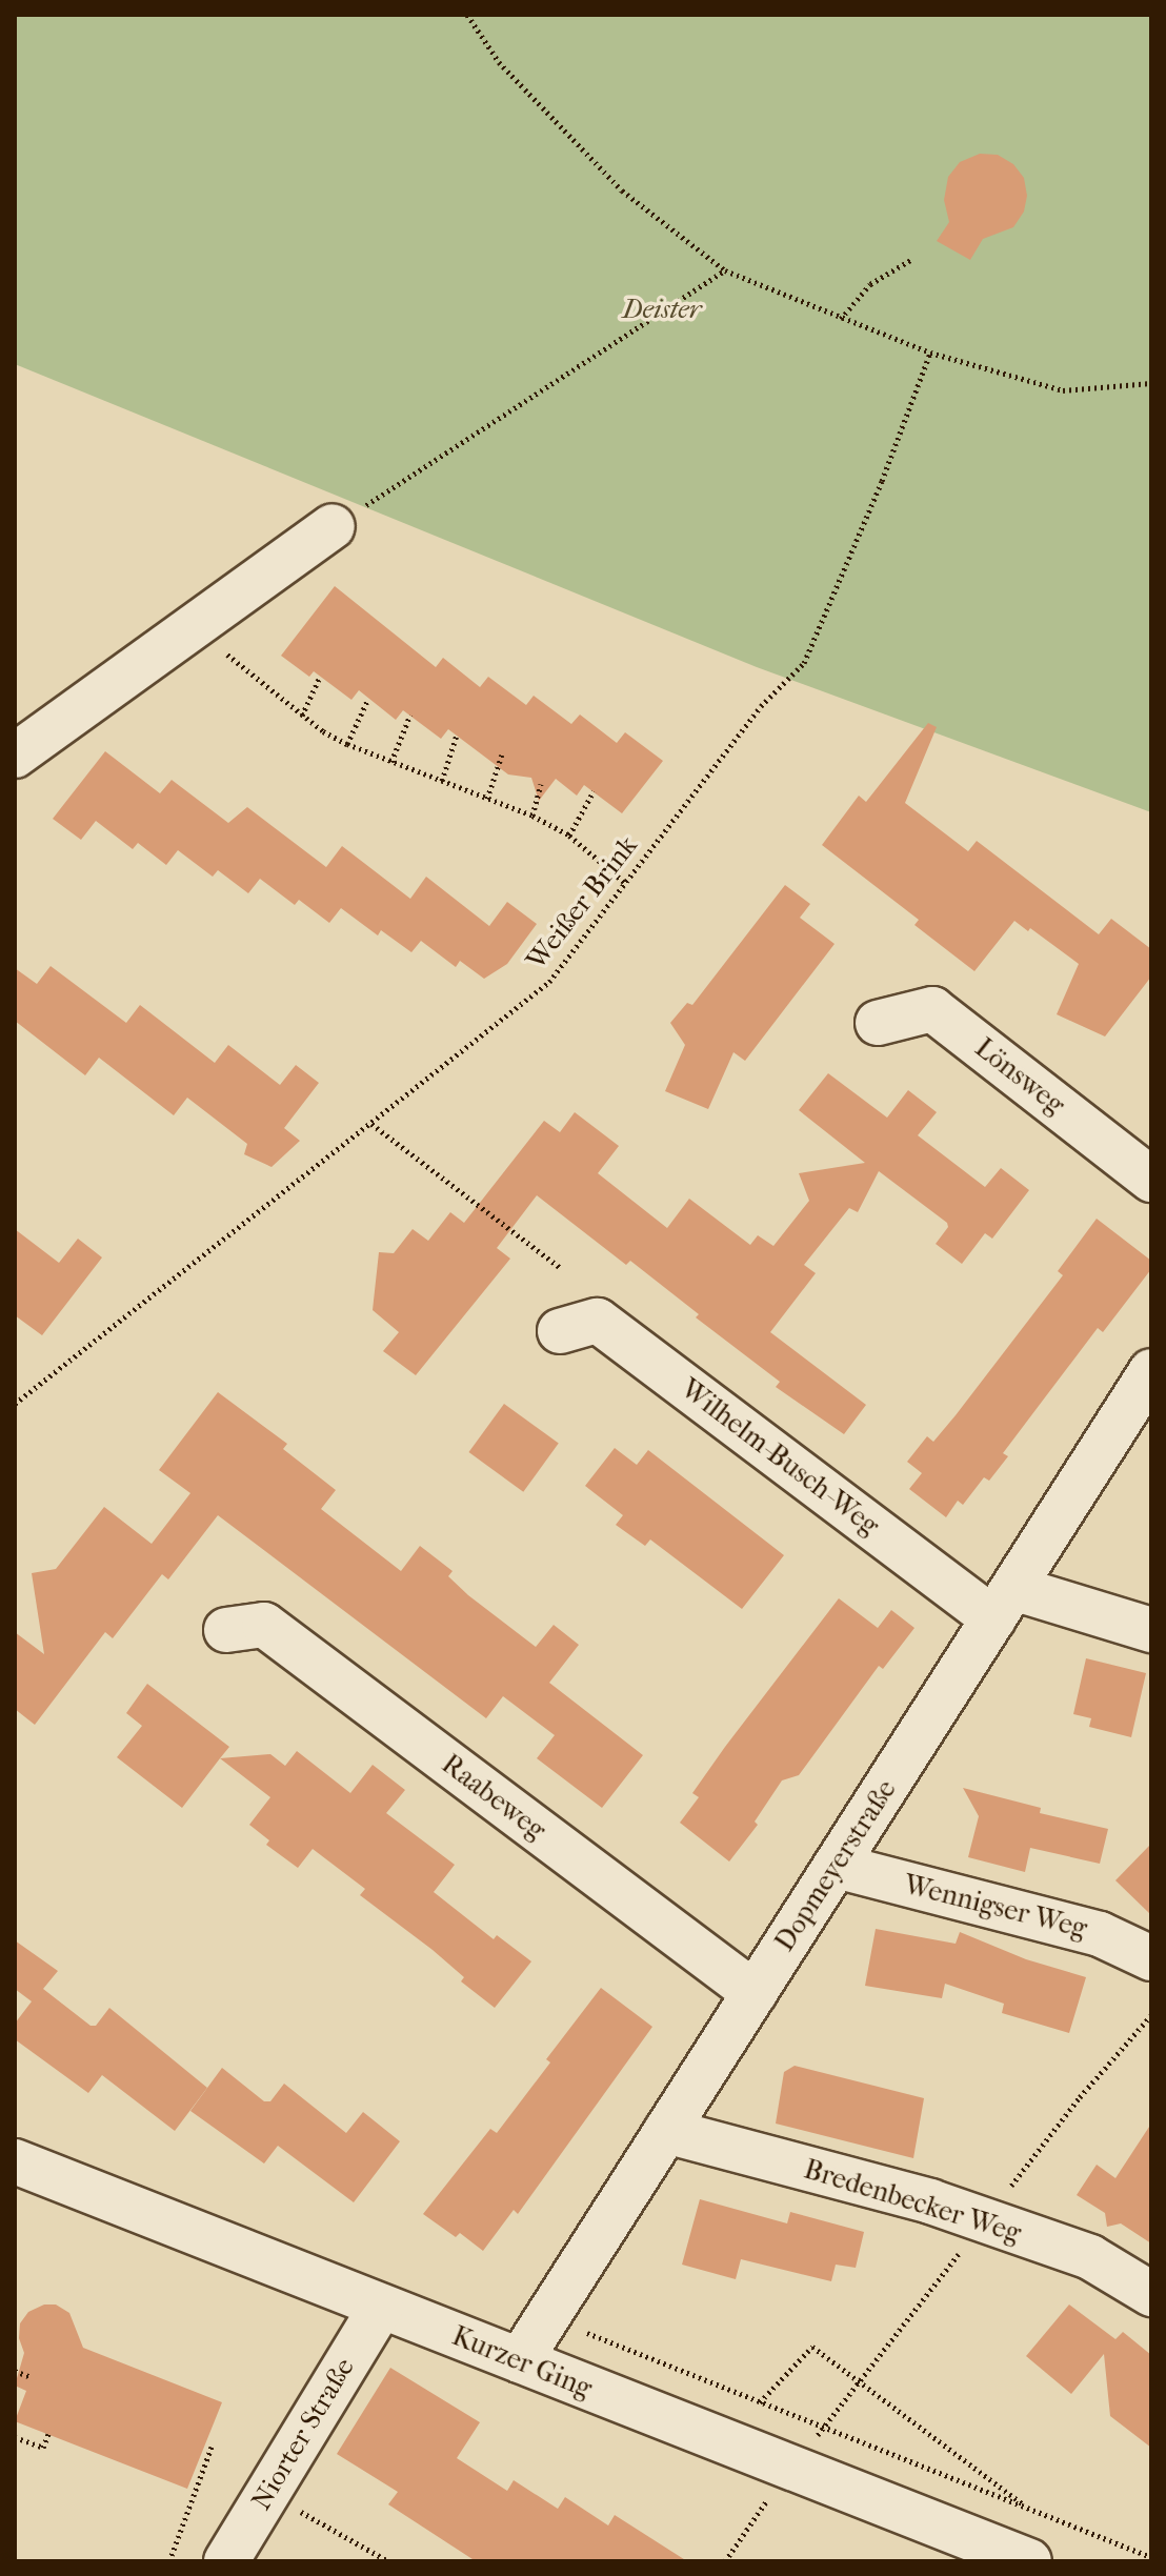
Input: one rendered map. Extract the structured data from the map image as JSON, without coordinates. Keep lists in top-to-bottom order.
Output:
{
  "streets": {
    "street": [
      "Lönsweg",
      "Wilhelm-Busch-Weg",
      "Raabeweg",
      "Dopmeyerstraße",
      "Wennigser Weg",
      "Bredenbecker Weg",
      "Kurzer Ging",
      "Niorter Straße"
    ],
    "path": ["Weißer Brink"]
  },
  "crossings": [
    ["Wilhelm-Busch-Weg", "Dopmeyerstraße"],
    ["Raabeweg", "Dopmeyerstraße"],
    ["Dopmeyerstraße", "Wennigser Weg"],
    ["Dopmeyerstraße", "Bredenbecker Weg"],
    ["Dopmeyerstraße", "Kurzer Ging"],
    ["Kurzer Ging", "Niorter Straße"]
  ],
  "parks": ["Deister"]
}
